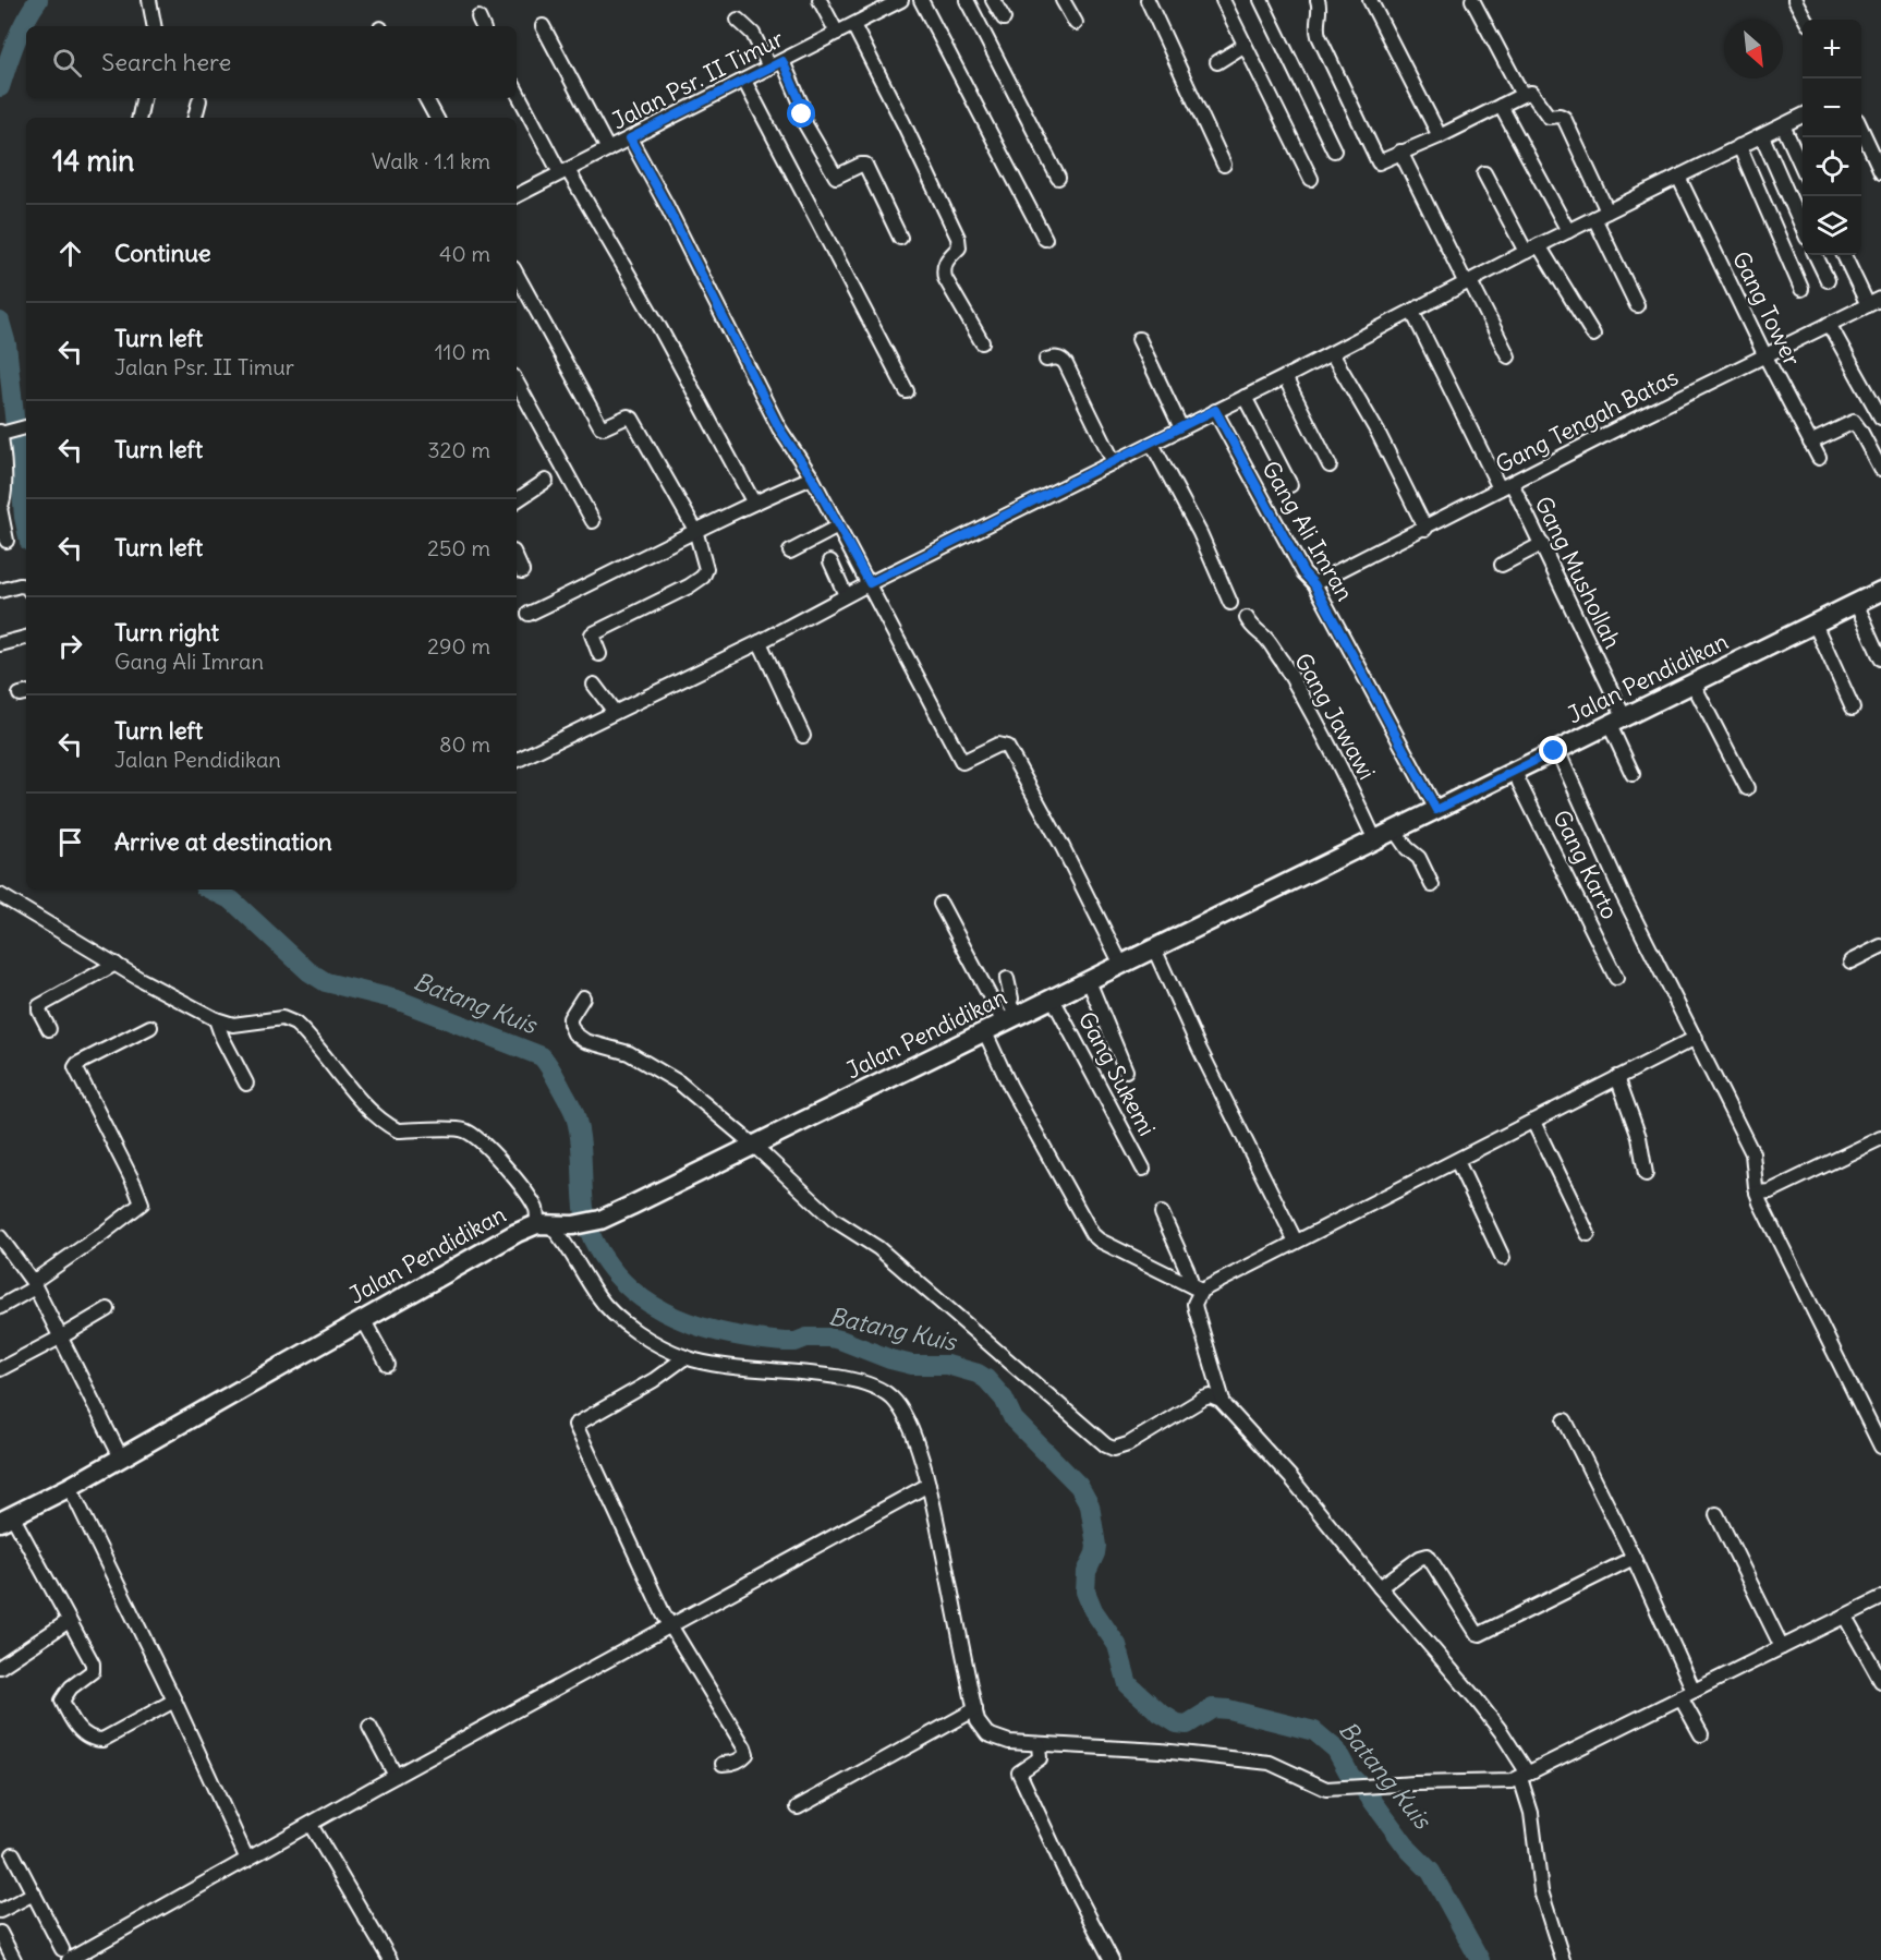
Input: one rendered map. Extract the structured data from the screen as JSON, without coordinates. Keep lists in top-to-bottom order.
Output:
{
  "streets": {
    "main road": ["Jalan Pendidikan"],
    "street": [
      "Jalan Psr. II Timur",
      "Gang Tower",
      "Gang Tengah Batas",
      "Gang Ali Imran",
      "Gang Mushollah",
      "Gang Jawawi",
      "Gang Karto",
      "Gang Sukemi"
    ]
  },
  "crossings": [
    ["Gang Tower", "Gang Tengah Batas"],
    ["Gang Tengah Batas", "Gang Ali Imran"],
    ["Gang Tengah Batas", "Gang Mushollah"],
    ["Gang Ali Imran", "Jalan Pendidikan"],
    ["Gang Mushollah", "Jalan Pendidikan"],
    ["Jalan Pendidikan", "Gang Jawawi"],
    ["Jalan Pendidikan", "Gang Karto"],
    ["Jalan Pendidikan", "Gang Sukemi"]
  ],
  "water": ["Batang Kuis"],
  "north": "bottom right",
  "page": {
    "map_buttons": ["+", "−"],
    "search": "Search here",
    "heading": ["14 min", "Walk · 1.1 km"],
    "list": [
      ["Continue", "40 m"],
      ["Turn left", "Jalan Psr. II Timur", "110 m"],
      ["Turn left", "320 m"],
      ["Turn left", "250 m"],
      ["Turn right", "Gang Ali Imran", "290 m"],
      ["Turn left", "Jalan Pendidikan", "80 m"],
      "Arrive at destination"
    ]
  }
}
